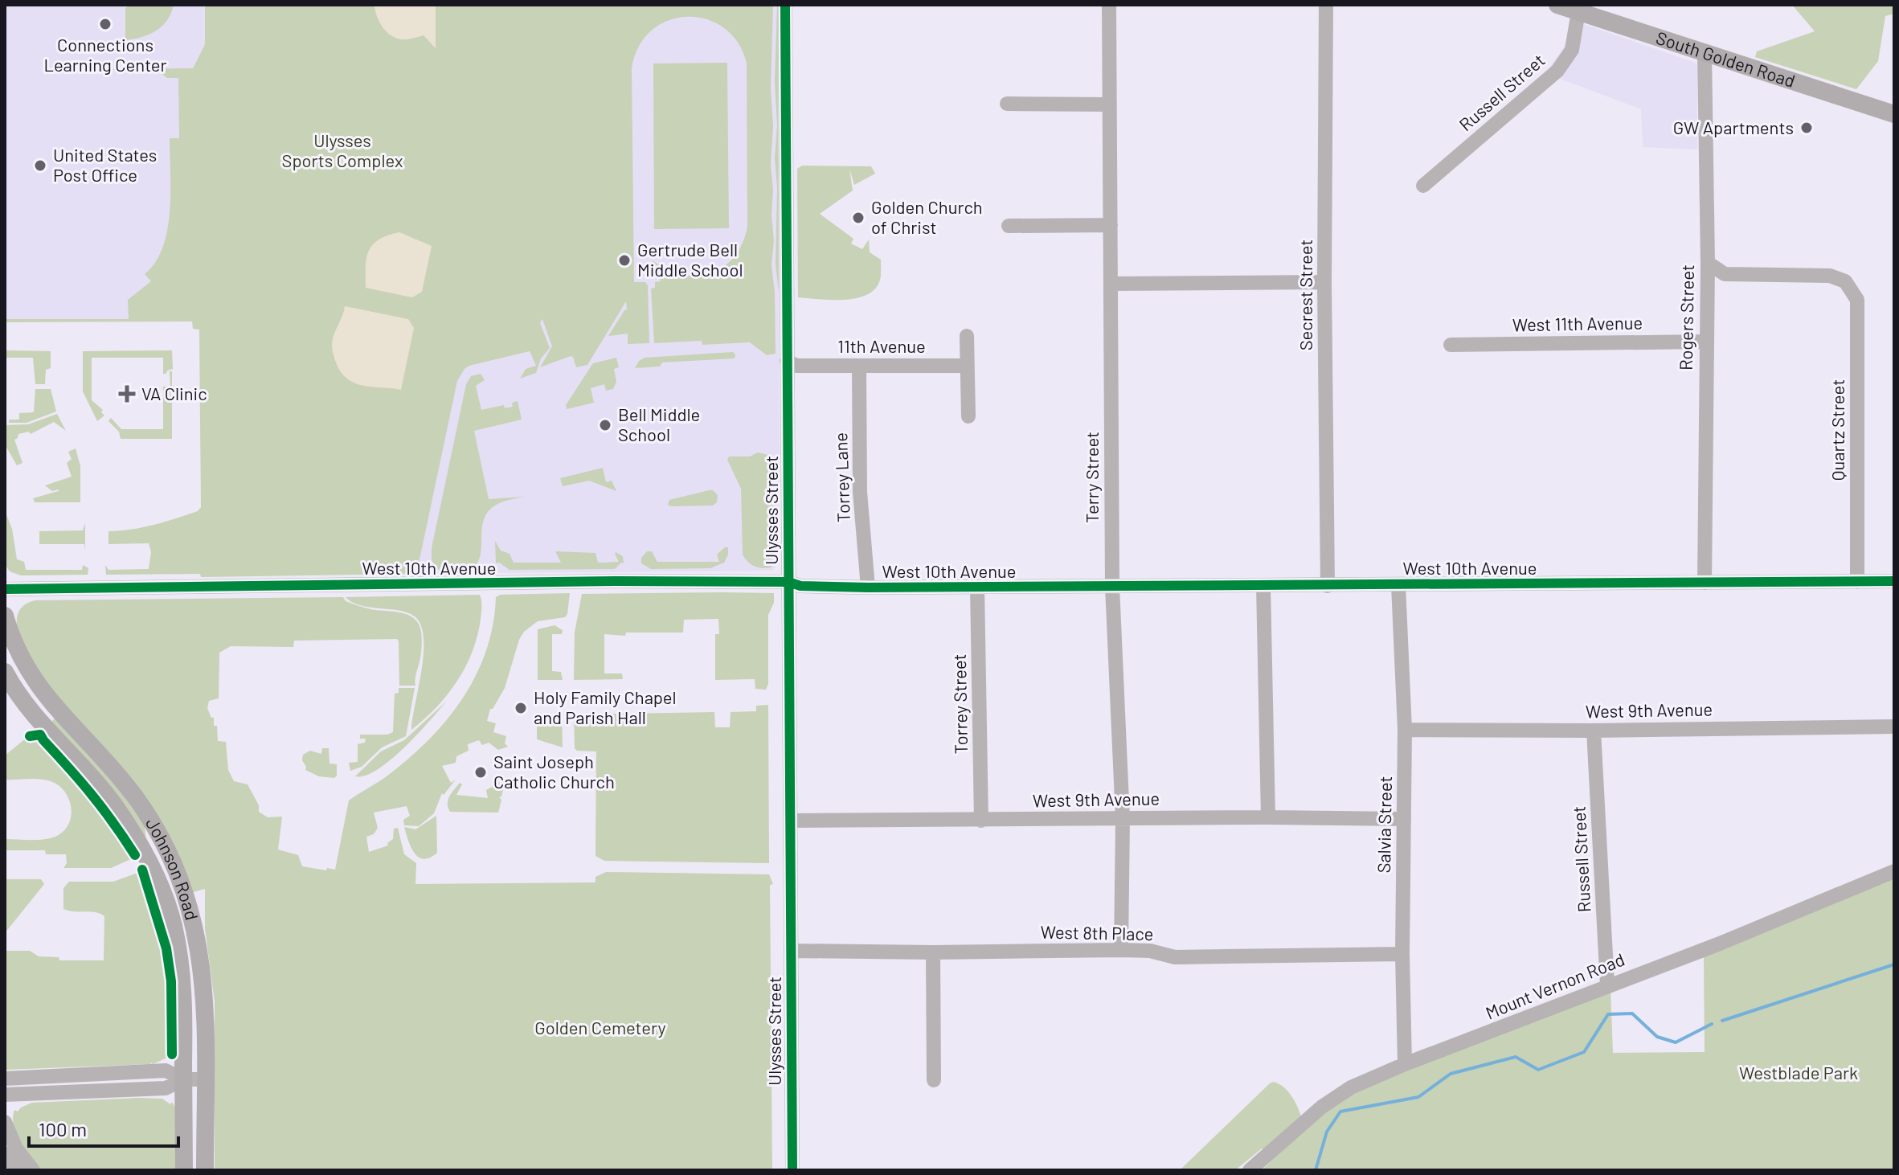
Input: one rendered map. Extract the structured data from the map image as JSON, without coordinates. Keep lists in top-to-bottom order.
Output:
{
  "streets": {
    "main road": ["South Golden Road", "Johnson Road"],
    "street": [
      "Russell Street",
      "Secrest Street",
      "Rogers Street",
      "West 11th Avenue",
      "11th Avenue",
      "Quartz Street",
      "Torrey Lane",
      "Terry Street",
      "Ulysses Street",
      "West 10th Avenue",
      "Torrey Street",
      "West 9th Avenue",
      "Salvia Street",
      "West 8th Place",
      "Mount Vernon Road"
    ]
  },
  "crossings": [
    ["South Golden Road", "Russell Street"],
    ["South Golden Road", "Rogers Street"],
    ["Russell Street", "West 9th Avenue"],
    ["Russell Street", "Mount Vernon Road"],
    ["Secrest Street", "West 10th Avenue"],
    ["Rogers Street", "West 11th Avenue"],
    ["Rogers Street", "Quartz Street"],
    ["Rogers Street", "West 10th Avenue"],
    ["11th Avenue", "Torrey Lane"],
    ["11th Avenue", "Ulysses Street"],
    ["Quartz Street", "West 10th Avenue"],
    ["Torrey Lane", "West 10th Avenue"],
    ["Terry Street", "West 10th Avenue"],
    ["Terry Street", "West 9th Avenue"],
    ["Terry Street", "West 8th Place"],
    ["Ulysses Street", "West 10th Avenue"],
    ["Ulysses Street", "West 9th Avenue"],
    ["Ulysses Street", "West 8th Place"],
    ["West 10th Avenue", "Torrey Street"],
    ["West 10th Avenue", "Salvia Street"],
    ["Torrey Street", "West 9th Avenue"],
    ["West 9th Avenue", "Salvia Street"],
    ["Salvia Street", "West 8th Place"],
    ["Salvia Street", "Mount Vernon Road"]
  ],
  "parks": ["Ulysses Sports Complex", "Golden Cemetery", "Westblade Park"],
  "places": {
    "other": [
      "Connections Learning Center",
      "GW Apartments",
      "United States Post Office",
      "Golden Church of Christ",
      "Gertrude Bell Middle School",
      "Bell Middle School",
      "Holy Family Chapel and Parish Hall",
      "Saint Joseph Catholic Church"
    ],
    "health": ["VA Clinic"]
  },
  "scale_bar": "100 m"
}
